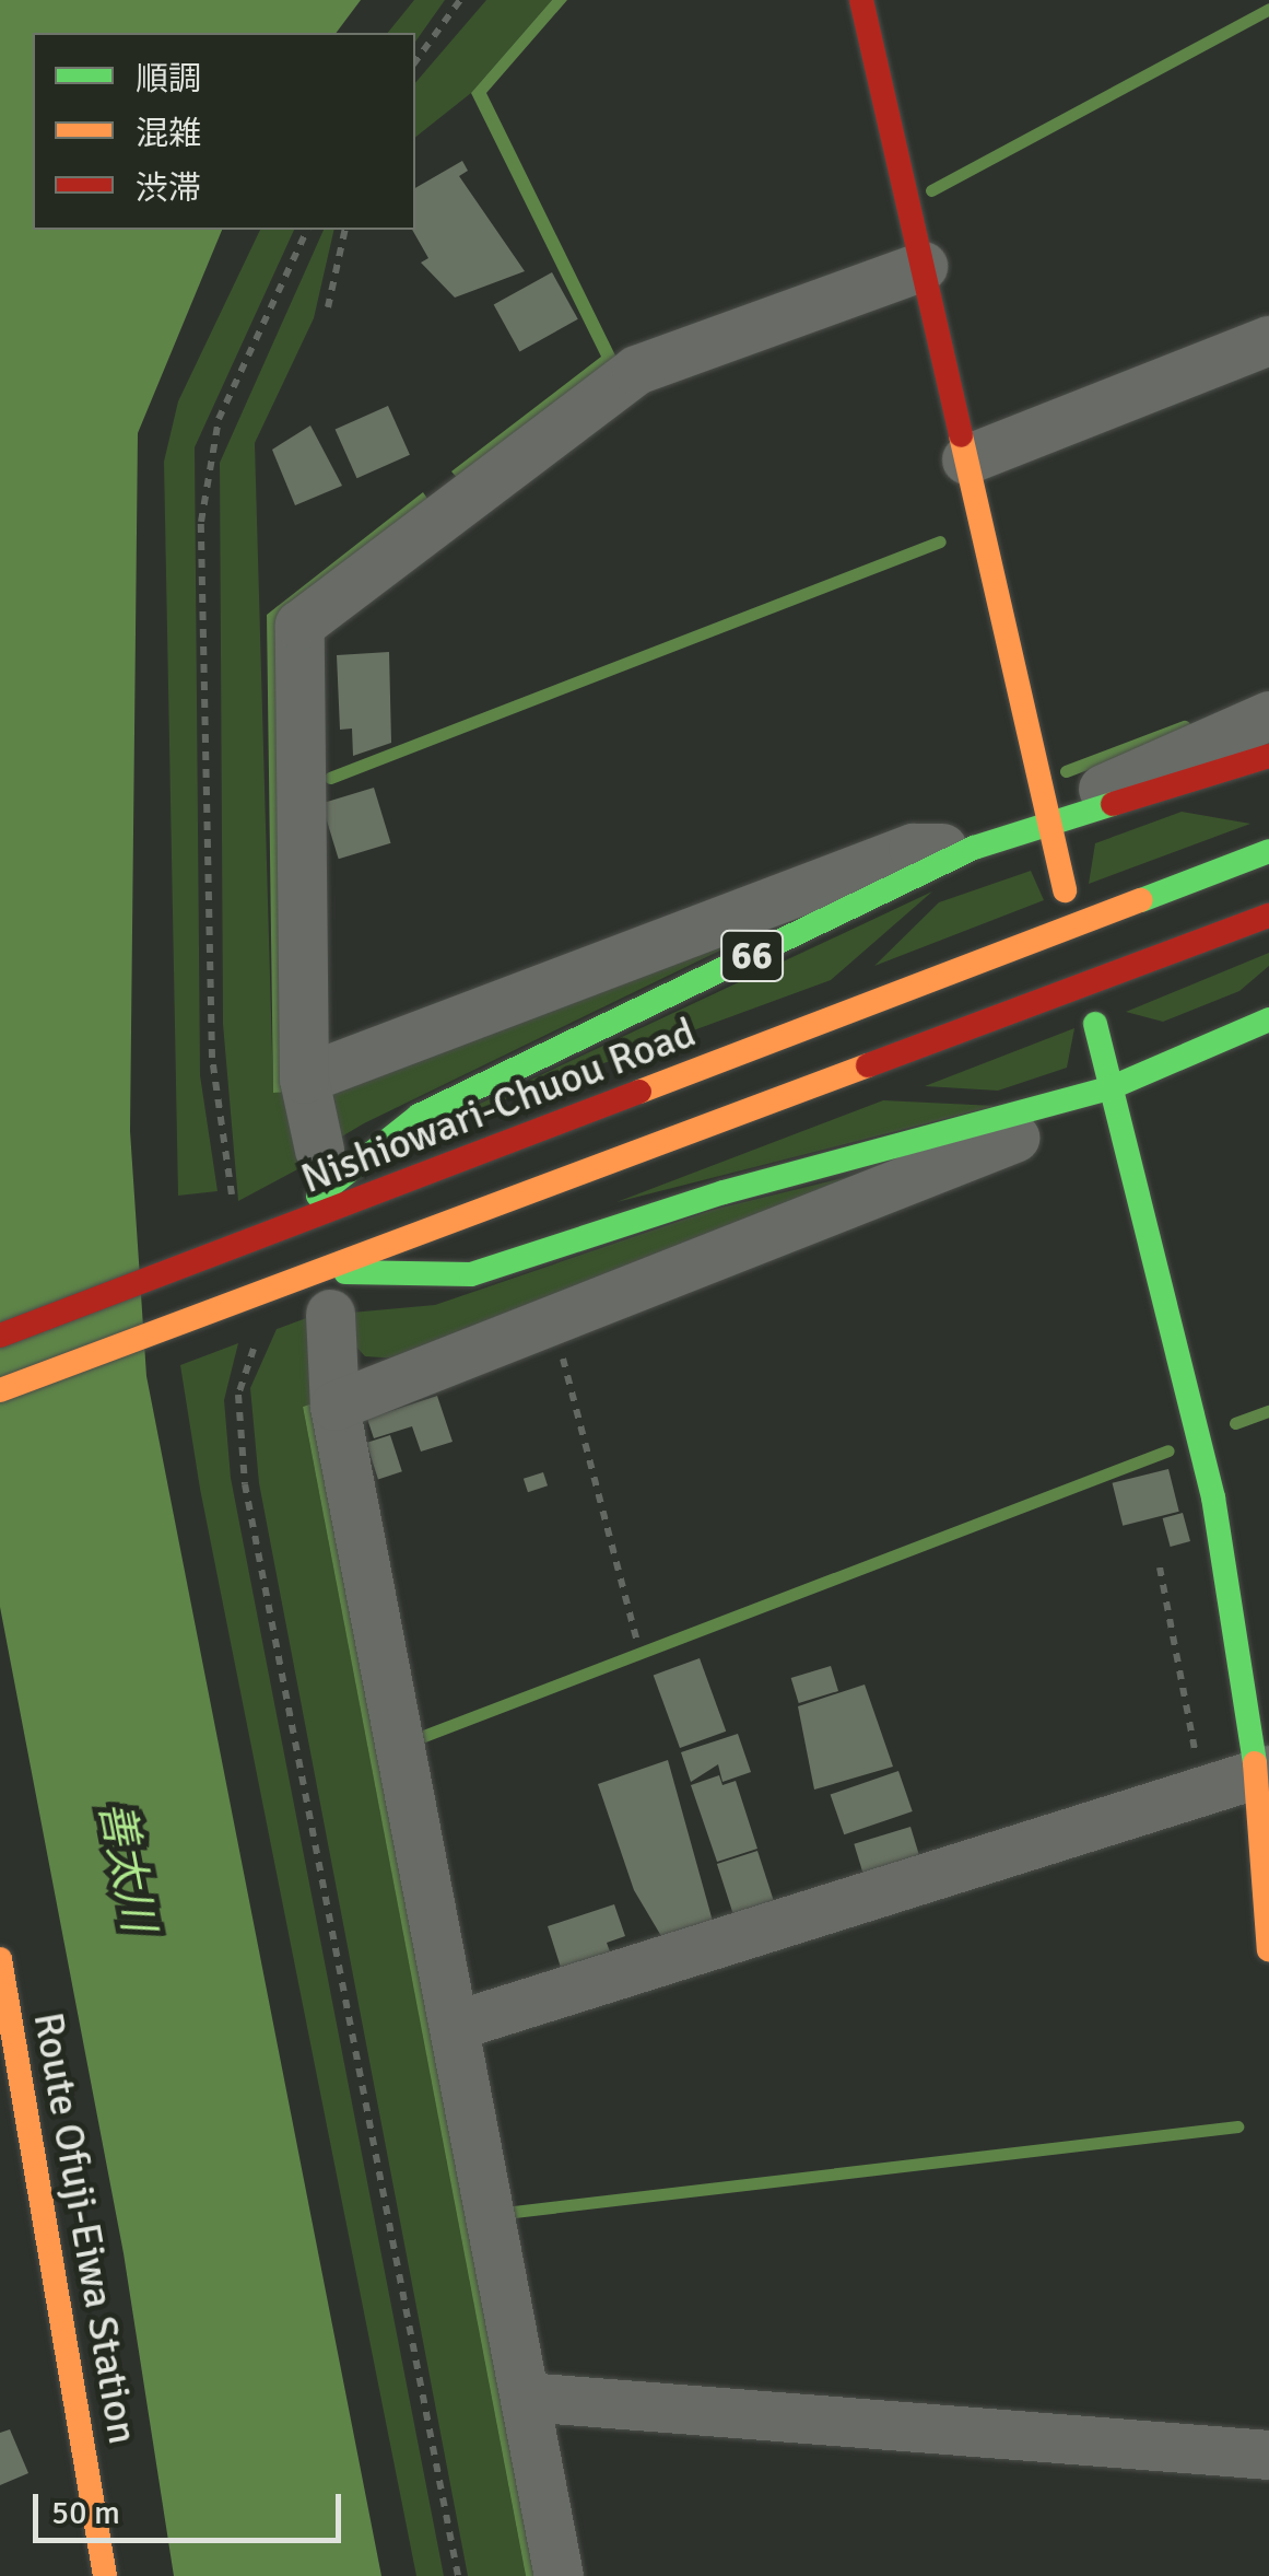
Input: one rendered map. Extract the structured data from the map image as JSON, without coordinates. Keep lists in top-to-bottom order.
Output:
{
  "streets": {
    "main road": ["66", "Nishiowari-Chuou Road", "Route Ofuji-Eiwa Station"]
  },
  "crossings": [
    ["66", "Nishiowari-Chuou Road"]
  ],
  "water": ["善太川"],
  "legend": ["順調", "混雑", "渋滞"],
  "scale_bar": "50 m"
}
